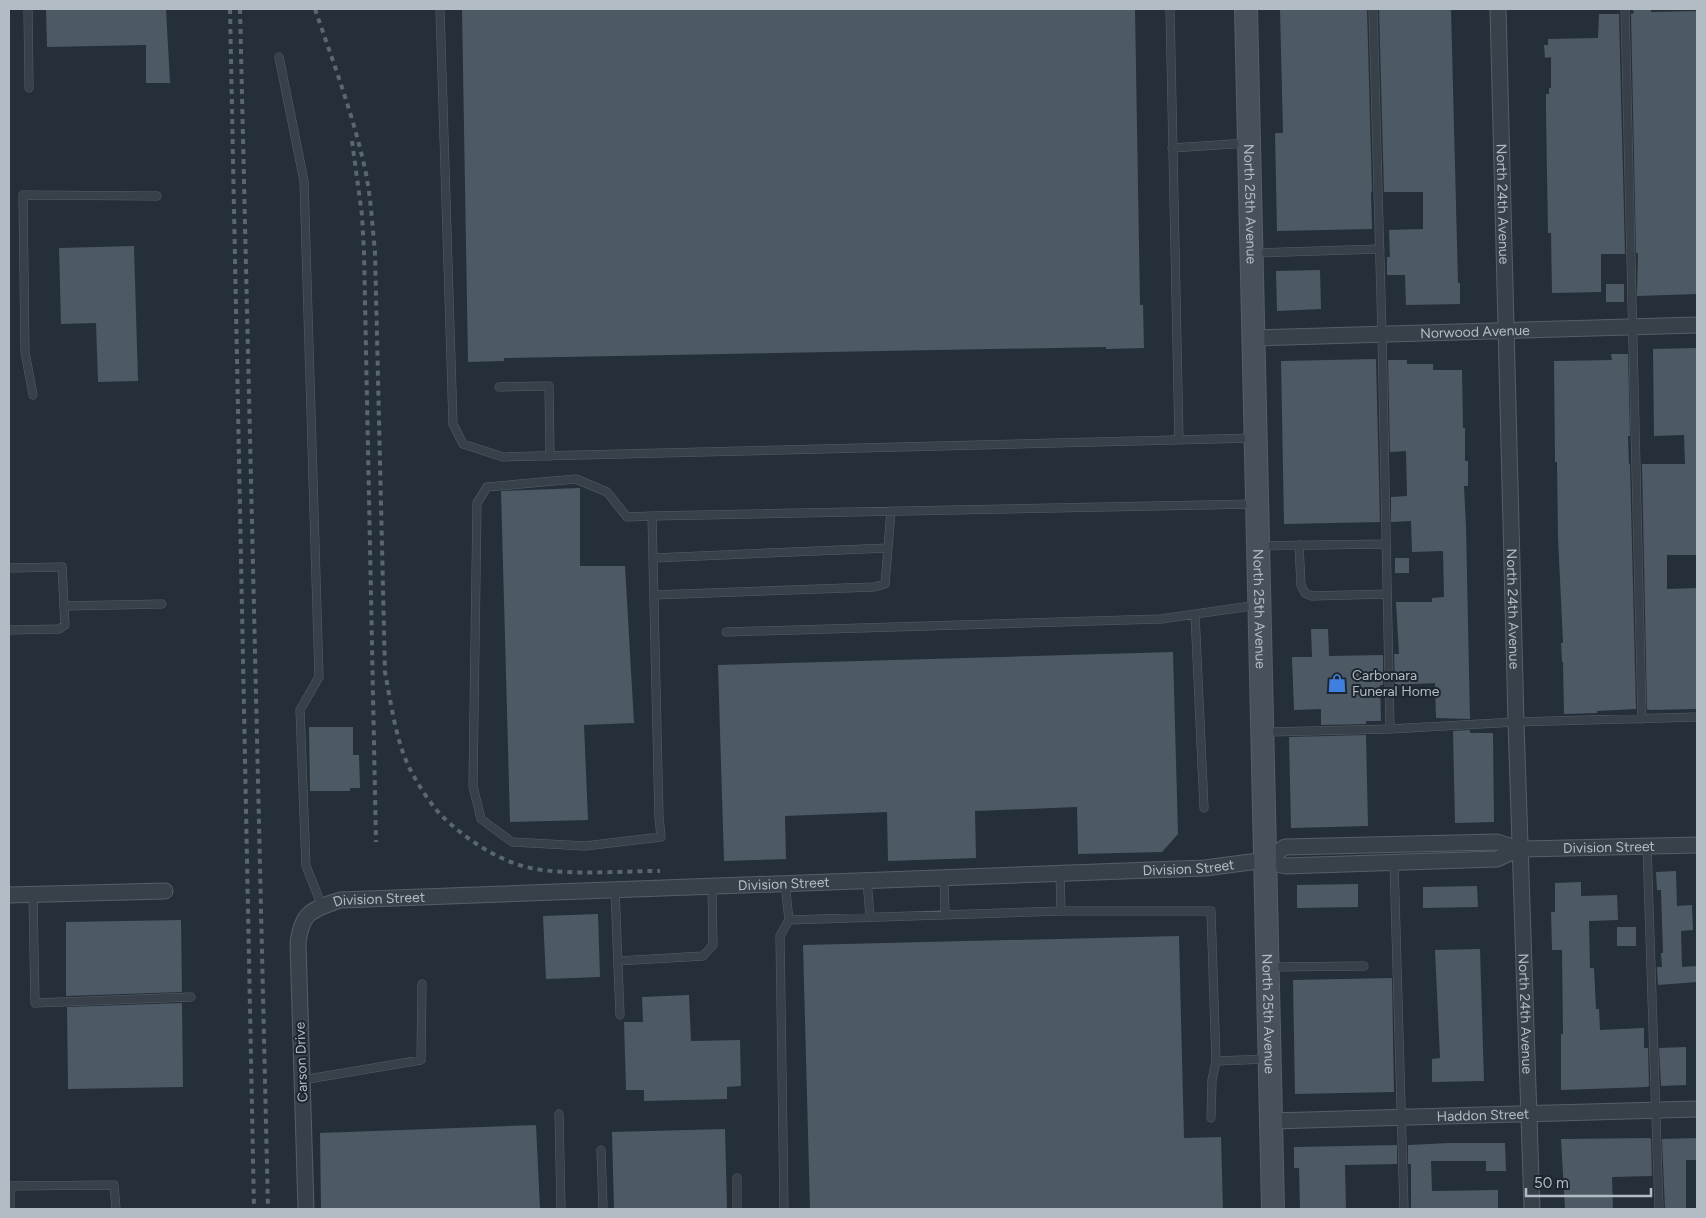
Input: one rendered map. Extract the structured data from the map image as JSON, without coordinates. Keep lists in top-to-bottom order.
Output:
{
  "streets": {
    "main road": ["North 25th Avenue"],
    "street": [
      "North 24th Avenue",
      "Norwood Avenue",
      "Division Street",
      "Carson Drive",
      "Haddon Street"
    ]
  },
  "crossings": [
    ["North 25th Avenue", "Norwood Avenue"],
    ["North 25th Avenue", "Division Street"],
    ["North 25th Avenue", "Haddon Street"],
    ["North 24th Avenue", "Norwood Avenue"],
    ["North 24th Avenue", "Division Street"],
    ["North 24th Avenue", "Haddon Street"],
    ["Division Street", "Carson Drive"]
  ],
  "places": {
    "shop": ["Carbonara Funeral Home"]
  },
  "scale_bar": "50 m"
}
